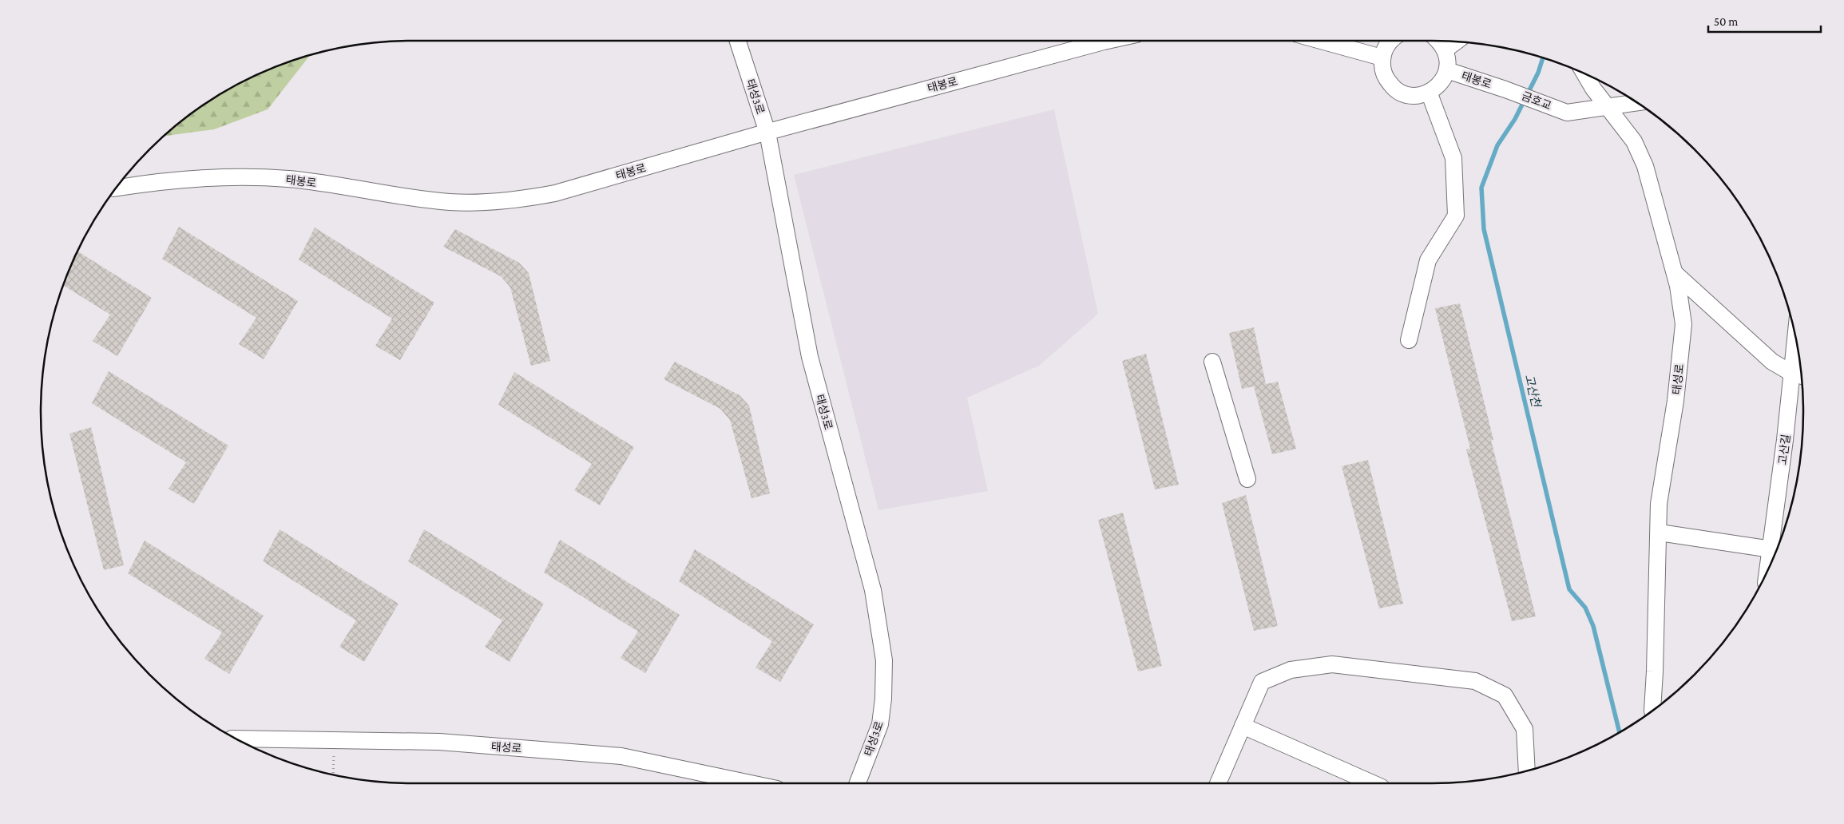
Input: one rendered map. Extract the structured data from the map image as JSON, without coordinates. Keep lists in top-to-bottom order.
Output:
{
  "streets": {
    "street": [
      "태봉로",
      "태성3로",
      "금호교",
      "태성로",
      "고산길"
    ]
  },
  "crossings": [
    ["태봉로", "태성3로"],
    ["태봉로", "금호교"],
    ["금호교", "태성로"]
  ],
  "water": ["고산천"],
  "scale_bar": "50 m"
}
